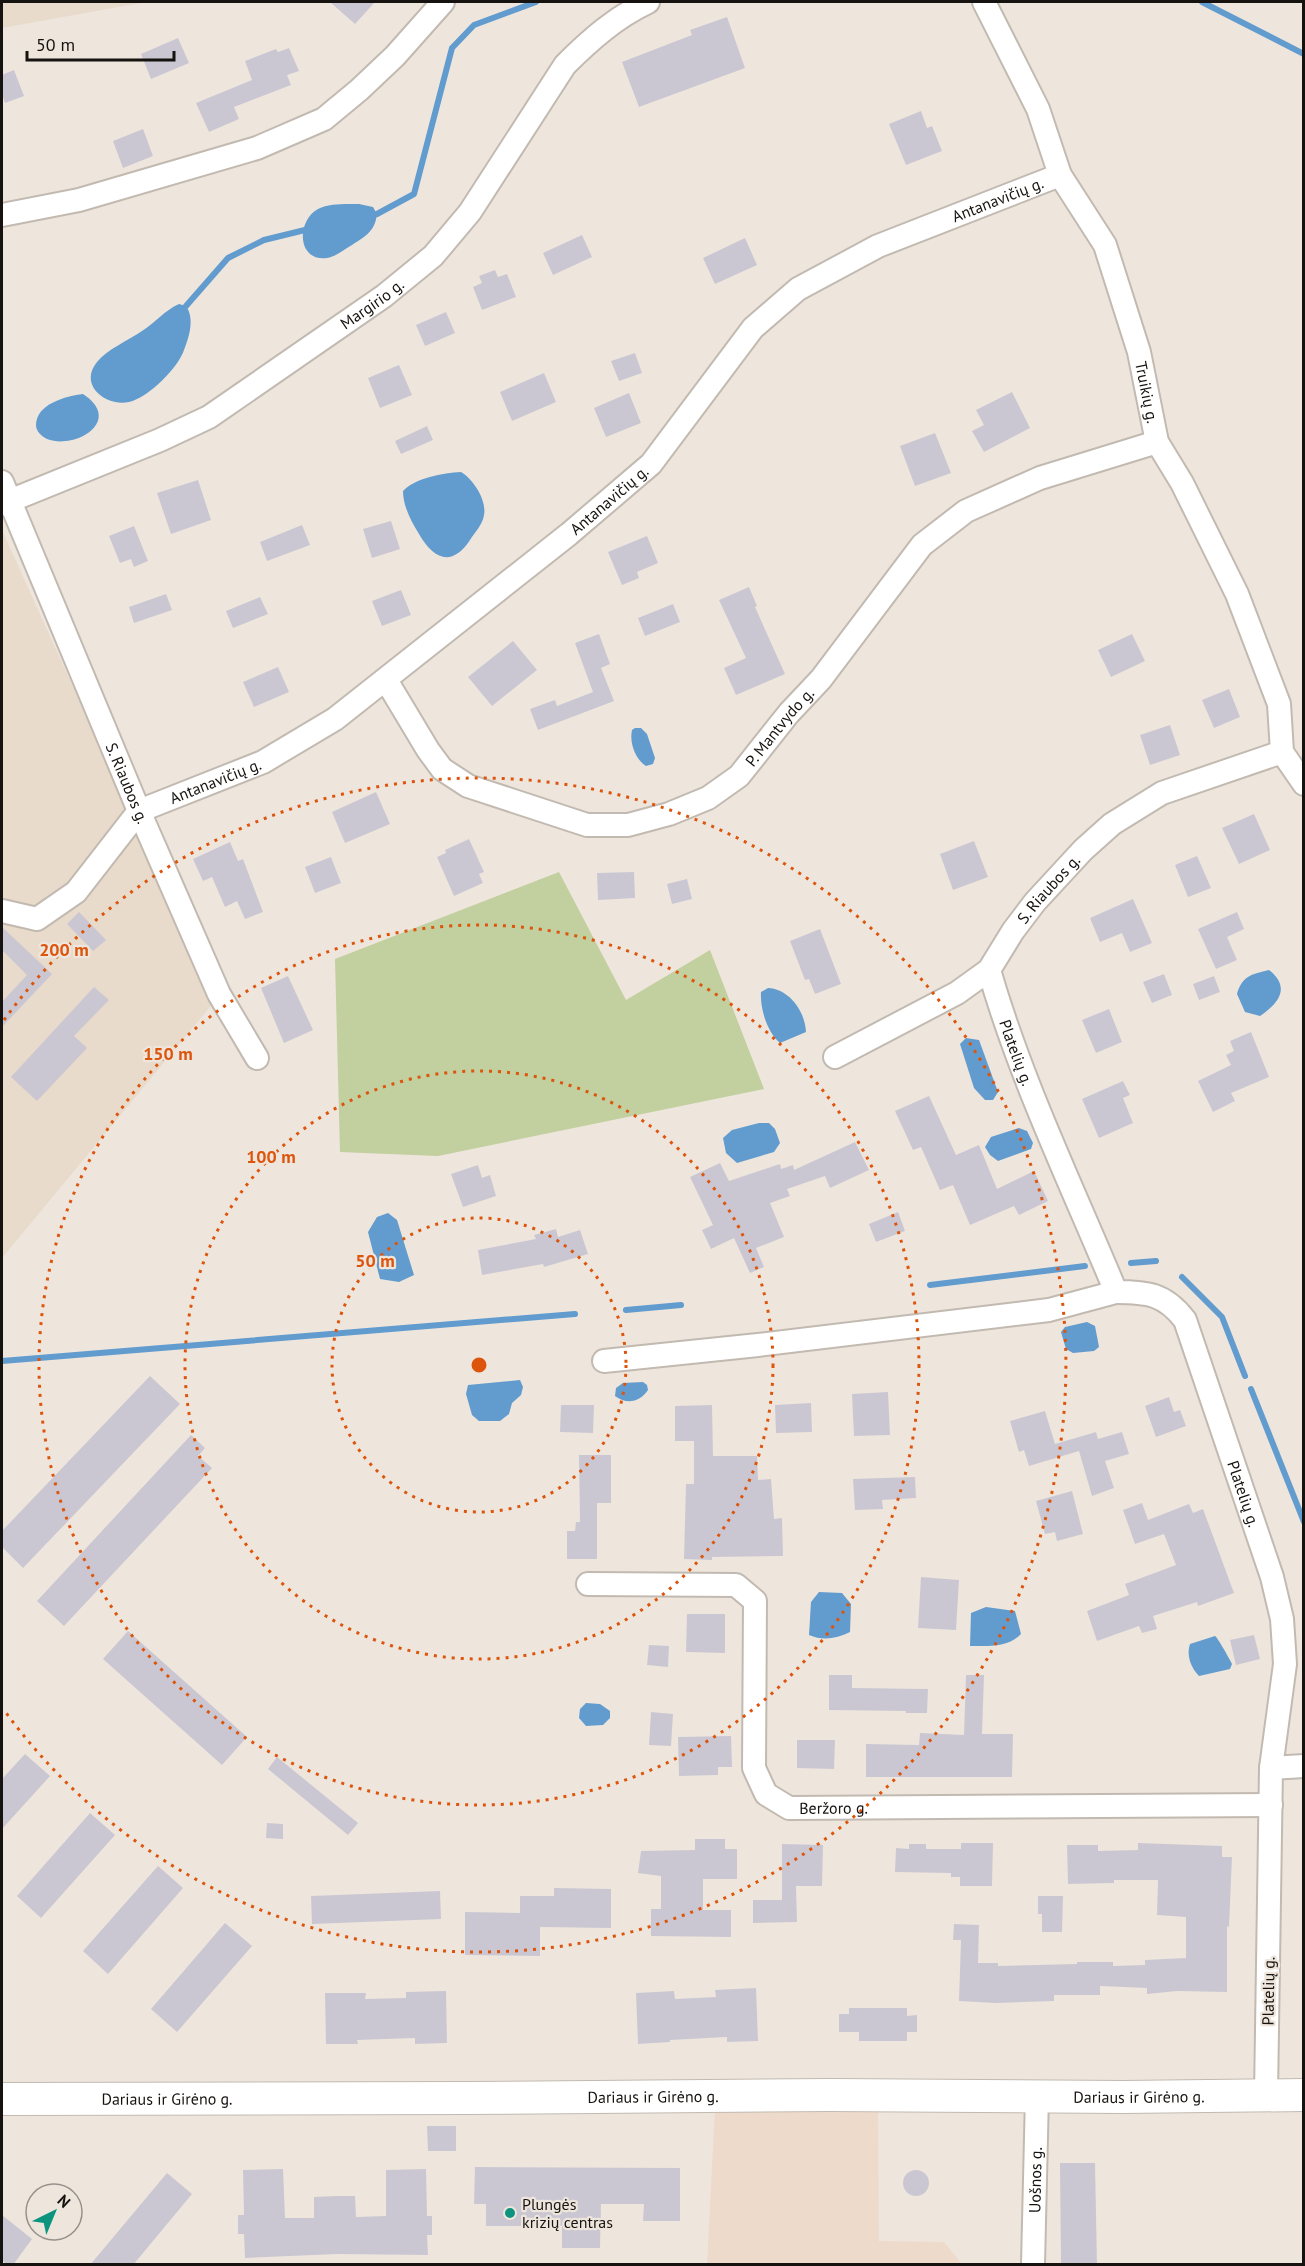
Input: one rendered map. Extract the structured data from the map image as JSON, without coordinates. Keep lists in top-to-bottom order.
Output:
{
  "streets": {
    "main road": ["Dariaus ir Girėno g."],
    "street": [
      "Antanavičių g.",
      "Margirio g.",
      "Truikių g.",
      "P. Mantvydo g.",
      "S. Riaubos g.",
      "Platelių g.",
      "Beržoro g.",
      "Uošnos g."
    ]
  },
  "crossings": [
    ["Antanavičių g.", "Truikių g."],
    ["Antanavičių g.", "P. Mantvydo g."],
    ["Antanavičių g.", "S. Riaubos g."],
    ["Margirio g.", "S. Riaubos g."],
    ["Truikių g.", "P. Mantvydo g."],
    ["Truikių g.", "S. Riaubos g."],
    ["S. Riaubos g.", "Platelių g."],
    ["Platelių g.", "Beržoro g."],
    ["Platelių g.", "Dariaus ir Girėno g."],
    ["Dariaus ir Girėno g.", "Uošnos g."]
  ],
  "places": ["Plungės krizių centras"],
  "scale_bar": "50 m",
  "north": "top right",
  "rings": [
    "200 m",
    "150 m",
    "100 m",
    "50 m"
  ]
}
